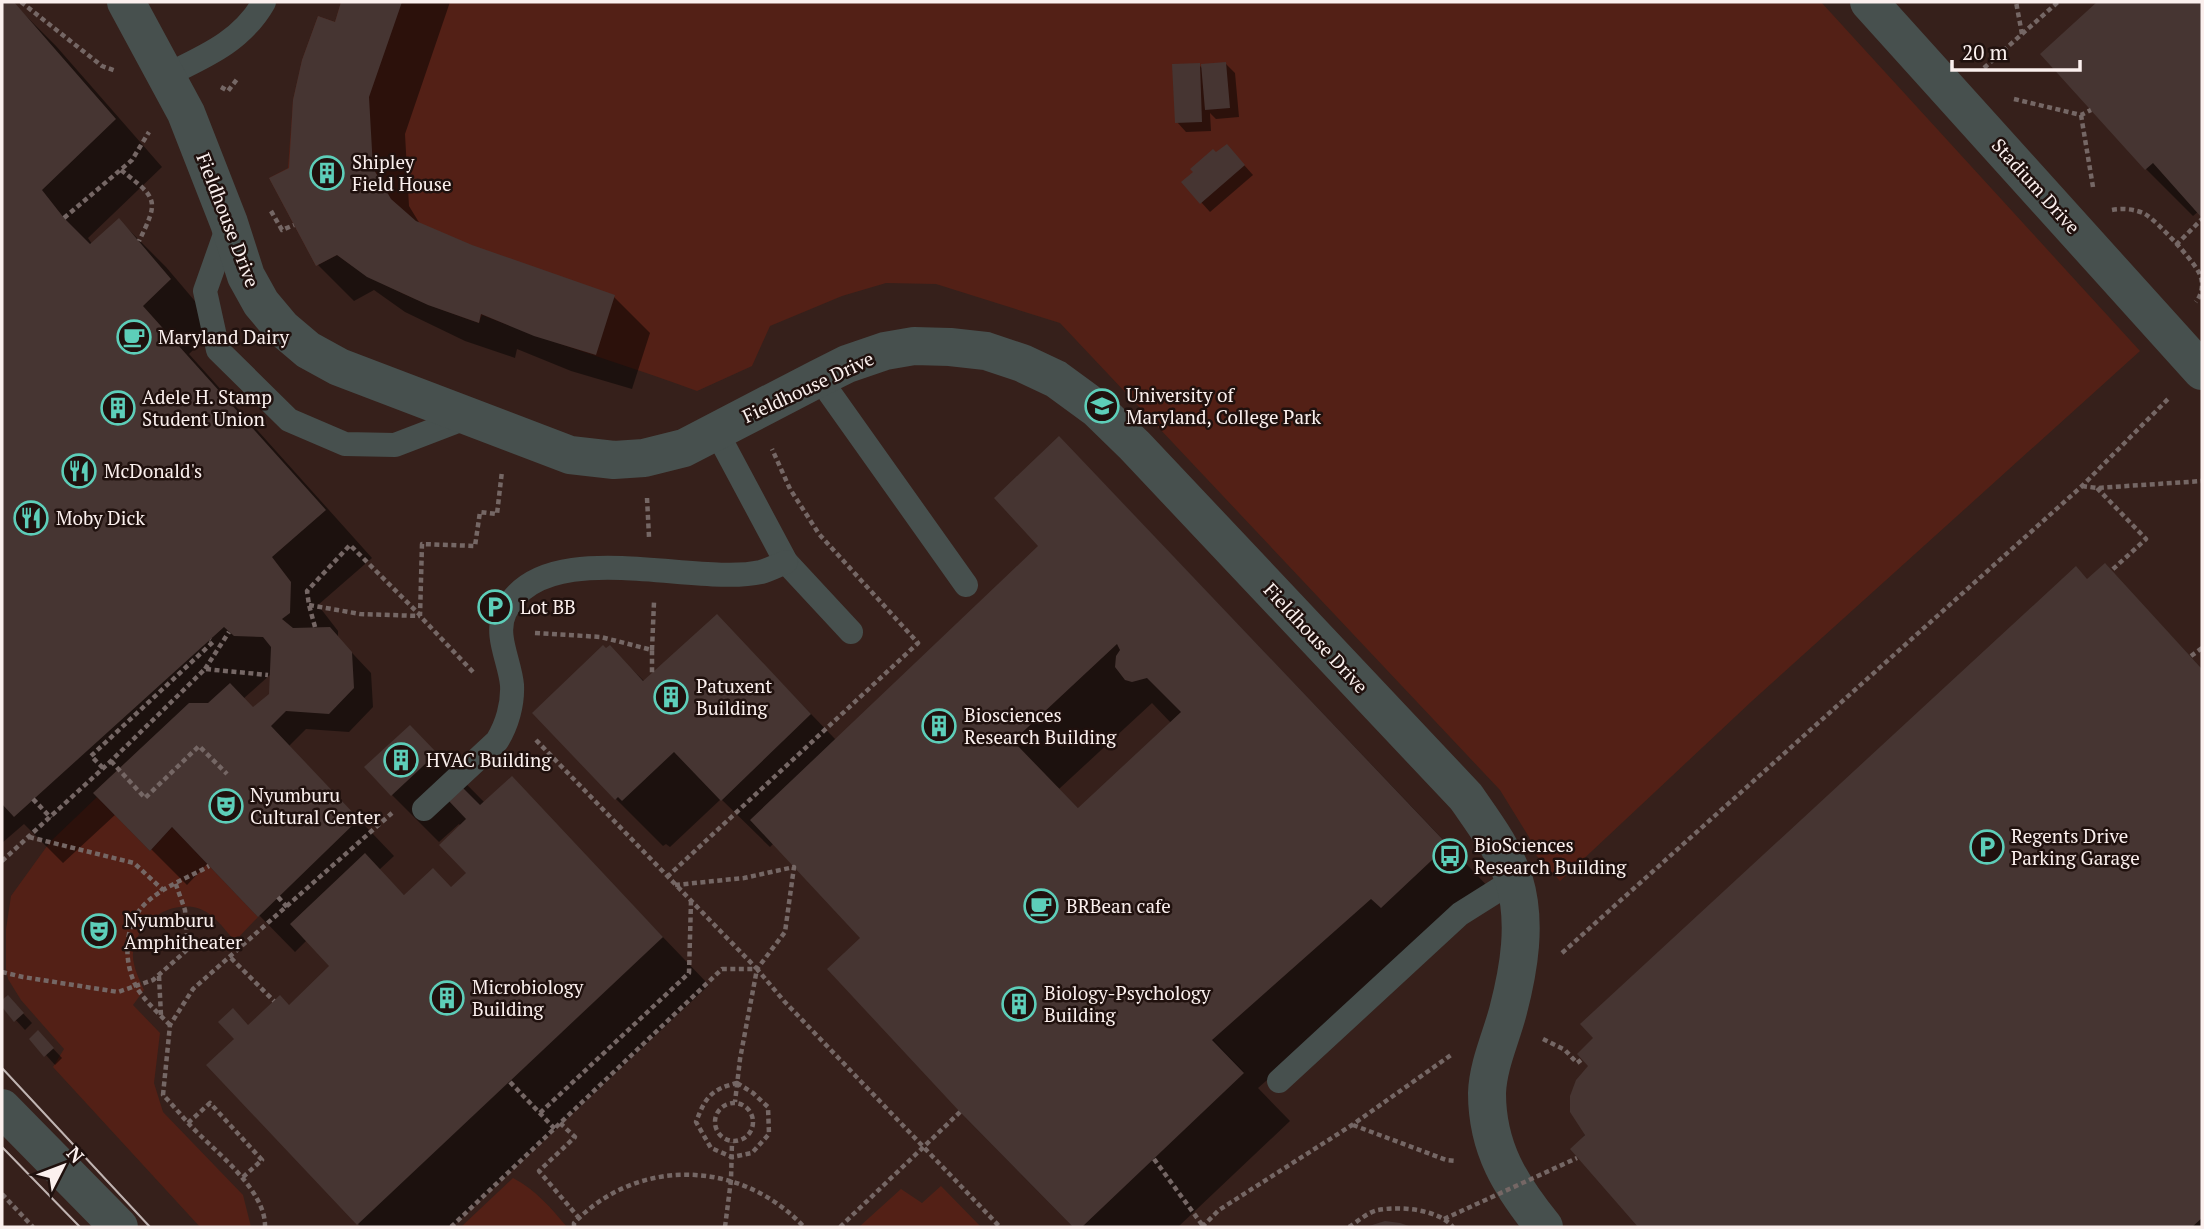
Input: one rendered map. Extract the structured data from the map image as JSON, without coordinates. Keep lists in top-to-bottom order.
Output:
{
  "streets": {
    "street": ["Stadium Drive", "Fieldhouse Drive"]
  },
  "places": {
    "building": [
      "Shipley Field House",
      "Adele H. Stamp Student Union",
      "Patuxent Building",
      "Biosciences Research Building",
      "HVAC Building",
      "Microbiology Building",
      "Biology-Psychology Building"
    ],
    "cafe": ["Maryland Dairy", "BRBean cafe"],
    "school or university": ["University of Maryland, College Park"],
    "restaurant": ["McDonald's", "Moby Dick"],
    "parking": ["Lot BB", "Regents Drive Parking Garage"],
    "theatre": ["Nyumburu Cultural Center", "Nyumburu Amphitheater"],
    "bus stop": ["BioSciences Research Building"]
  },
  "scale_bar": "20 m",
  "north": "top right"
}
